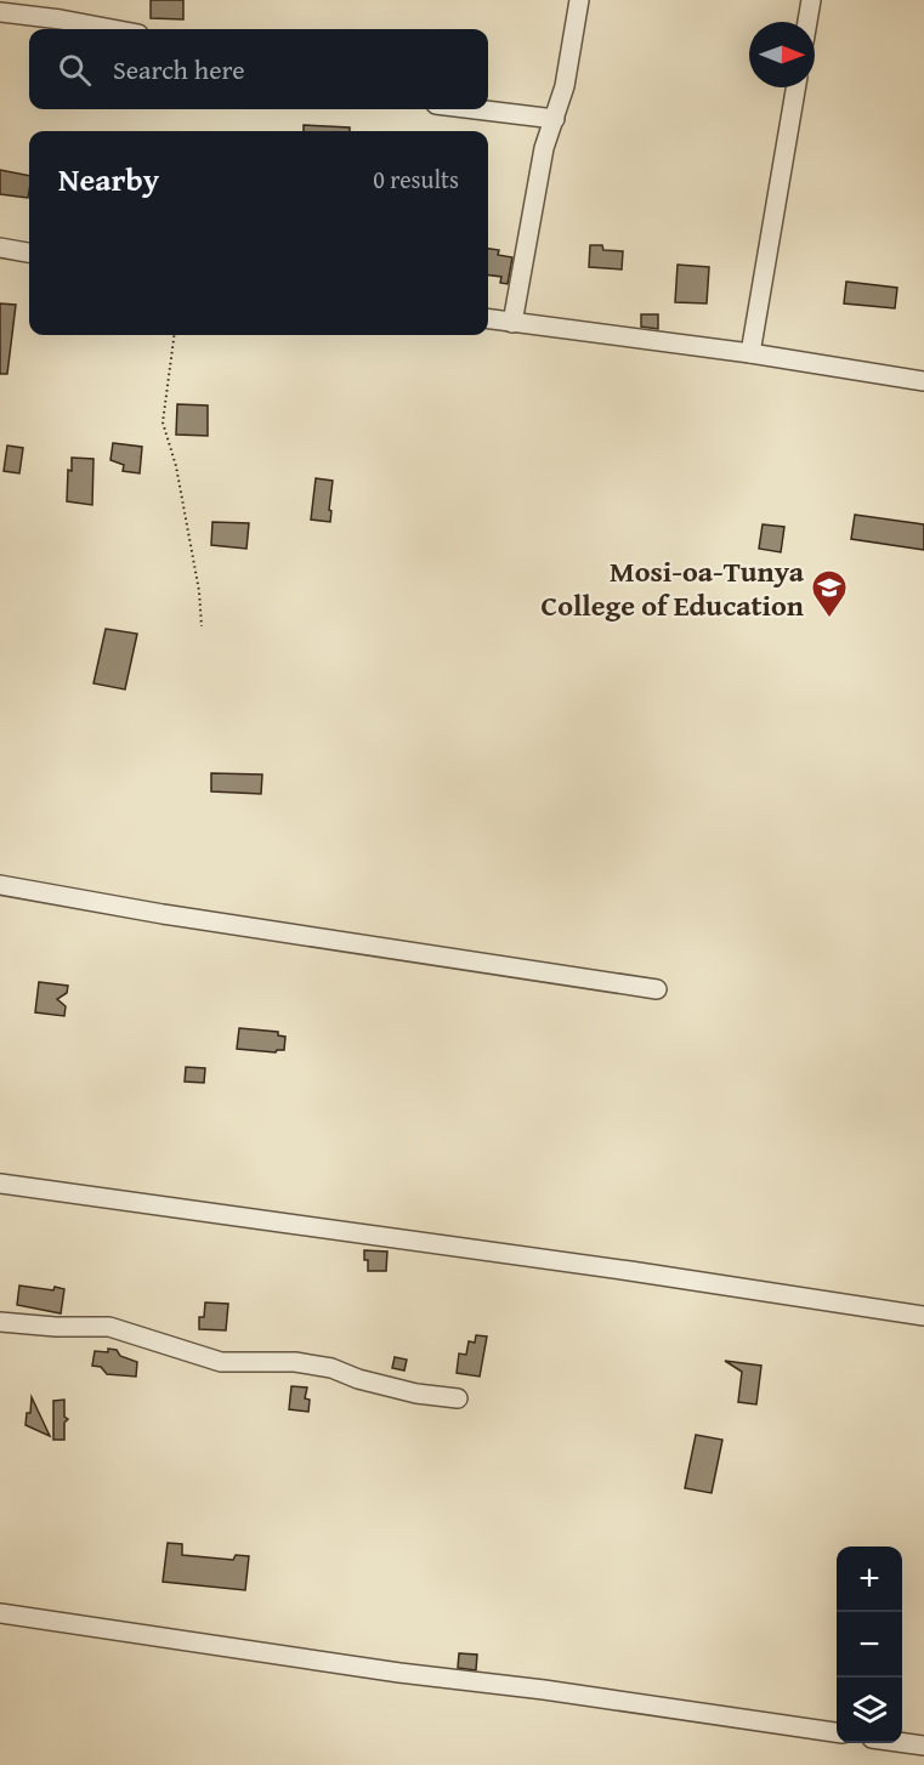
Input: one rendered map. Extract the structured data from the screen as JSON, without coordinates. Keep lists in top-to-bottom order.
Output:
{
  "places": {
    "school or university": ["Mosi-oa-Tunya College of Education"]
  },
  "north": "right",
  "page": {
    "search": "Search here",
    "heading": ["Nearby", "0 results"],
    "map_buttons": ["+", "−"]
  }
}
